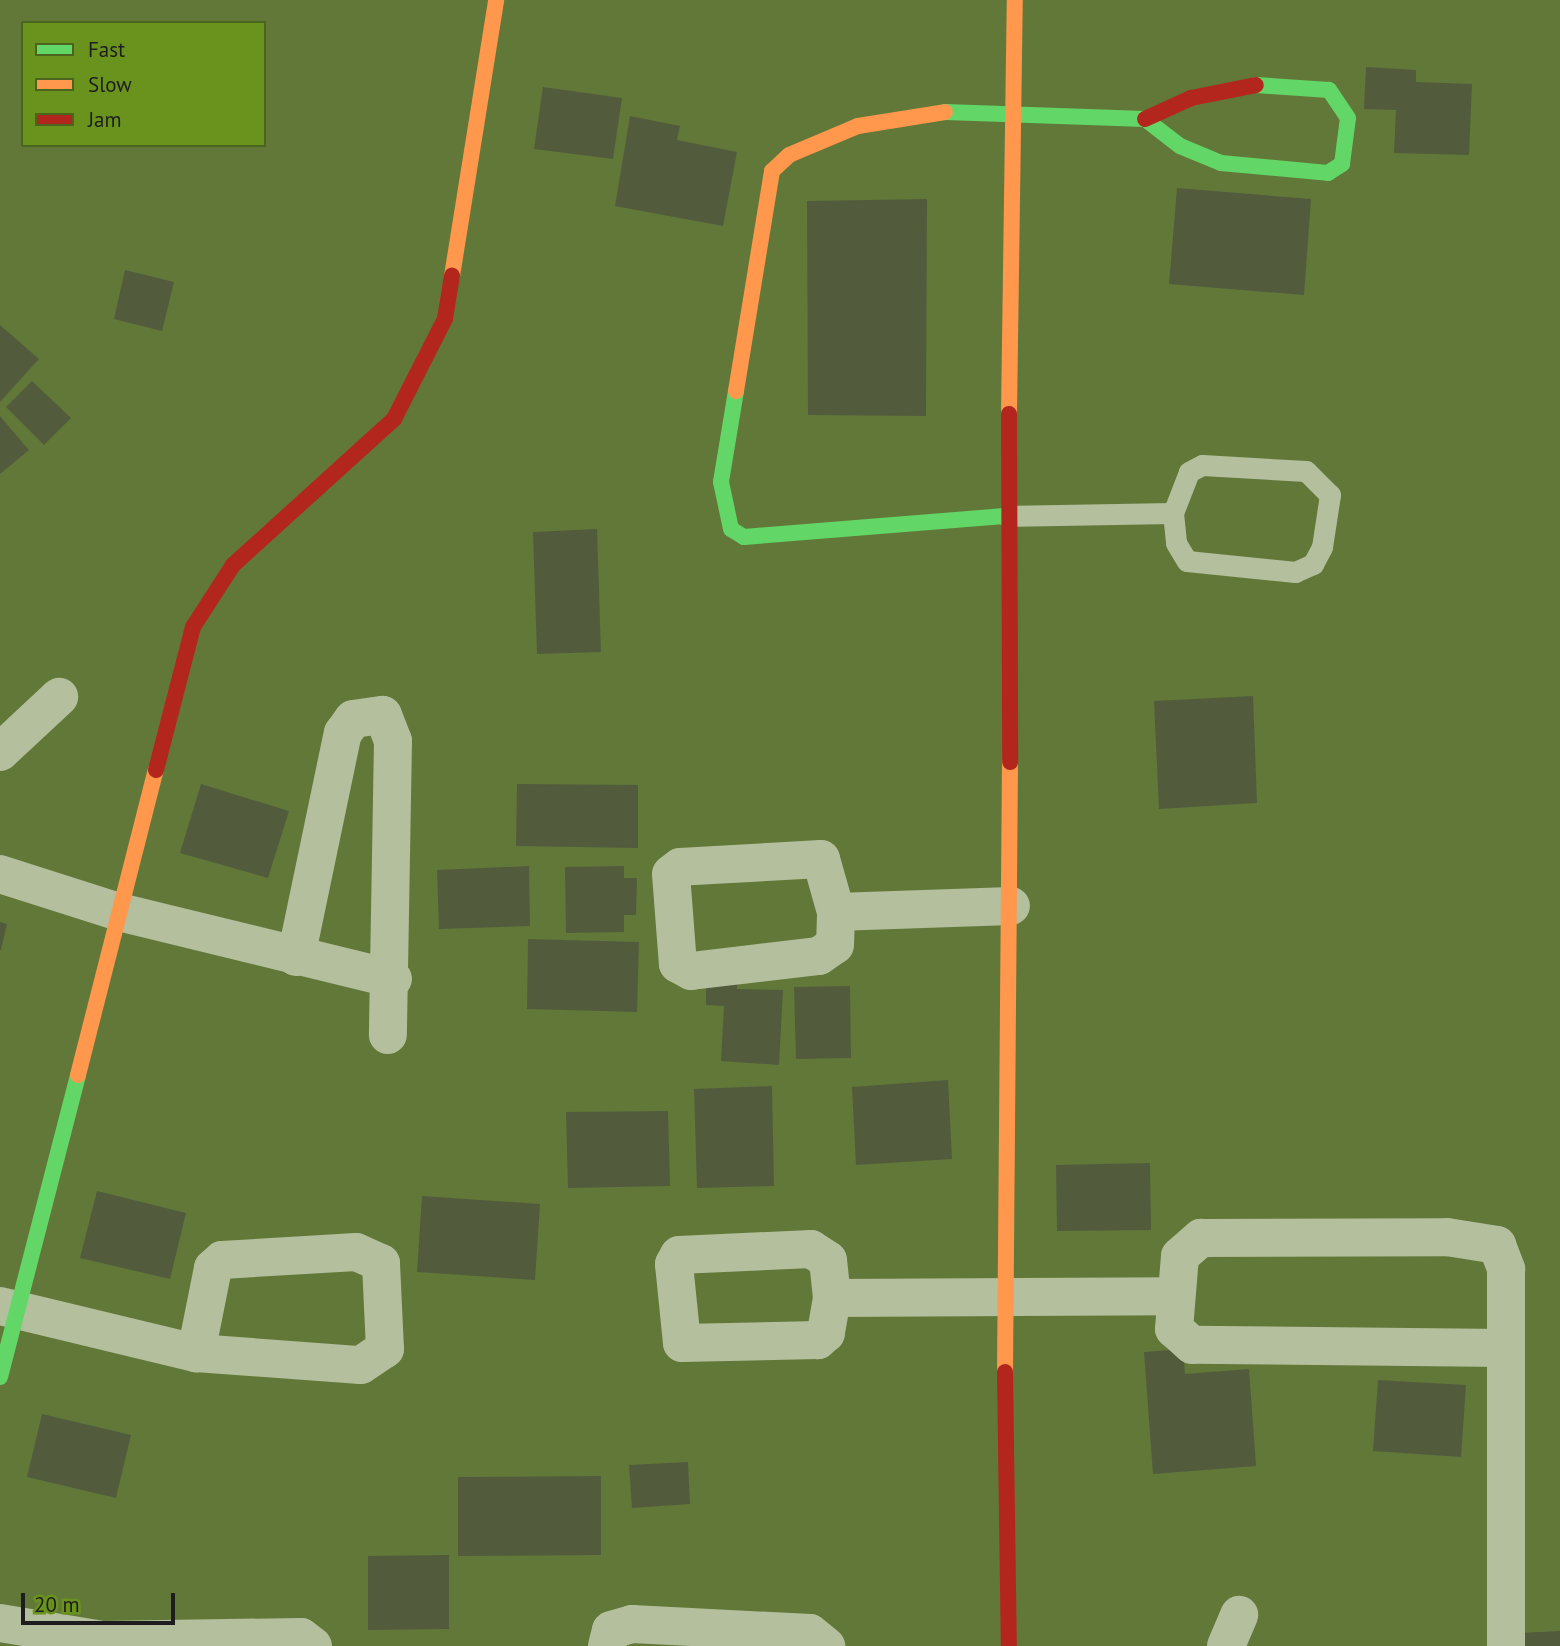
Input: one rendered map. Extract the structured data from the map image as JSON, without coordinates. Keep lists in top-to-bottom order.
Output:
{
  "legend": ["Fast", "Slow", "Jam"],
  "scale_bar": "20 m"
}
